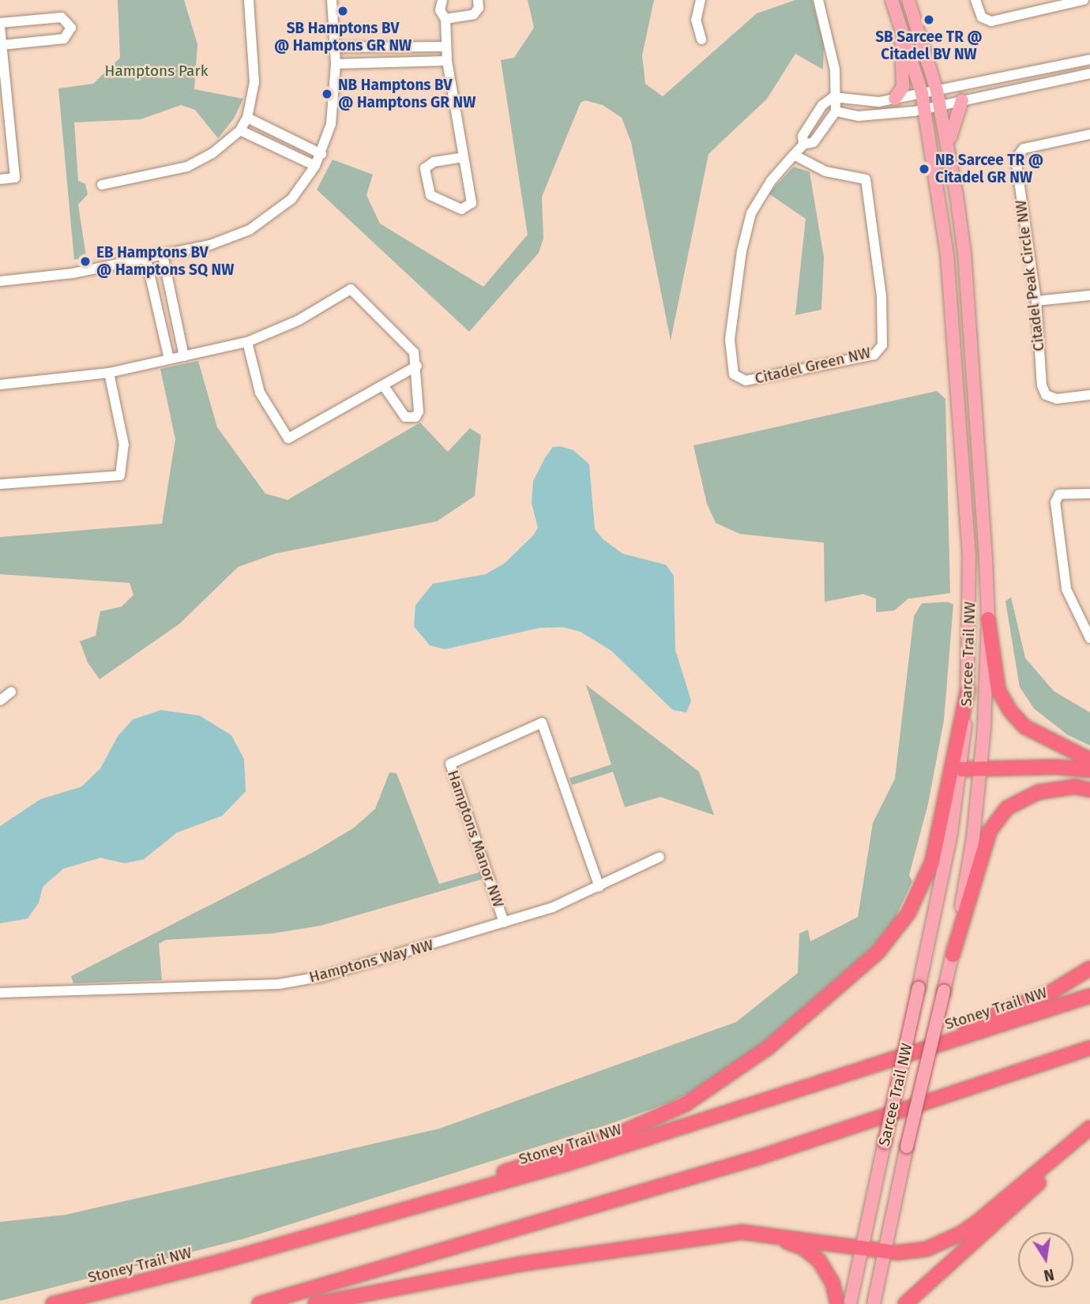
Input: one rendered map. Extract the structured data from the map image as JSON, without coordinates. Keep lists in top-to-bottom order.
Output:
{
  "streets": {
    "highway": ["Stoney Trail NW"],
    "main road": ["Sarcee Trail NW"],
    "street": [
      "Citadel Peak Circle NW",
      "Citadel Green NW",
      "Hamptons Manor NW",
      "Hamptons Way NW"
    ]
  },
  "crossings": [
    ["Hamptons Manor NW", "Hamptons Way NW"]
  ],
  "parks": ["Hamptons Park"],
  "places": [
    "SB Hamptons BV @ Hamptons GR NW",
    "SB Sarcee TR @ Citadel BV NW",
    "NB Hamptons BV @ Hamptons GR NW",
    "NB Sarcee TR @ Citadel GR NW",
    "EB Hamptons BV @ Hamptons SQ NW"
  ],
  "north": "bottom"
}
